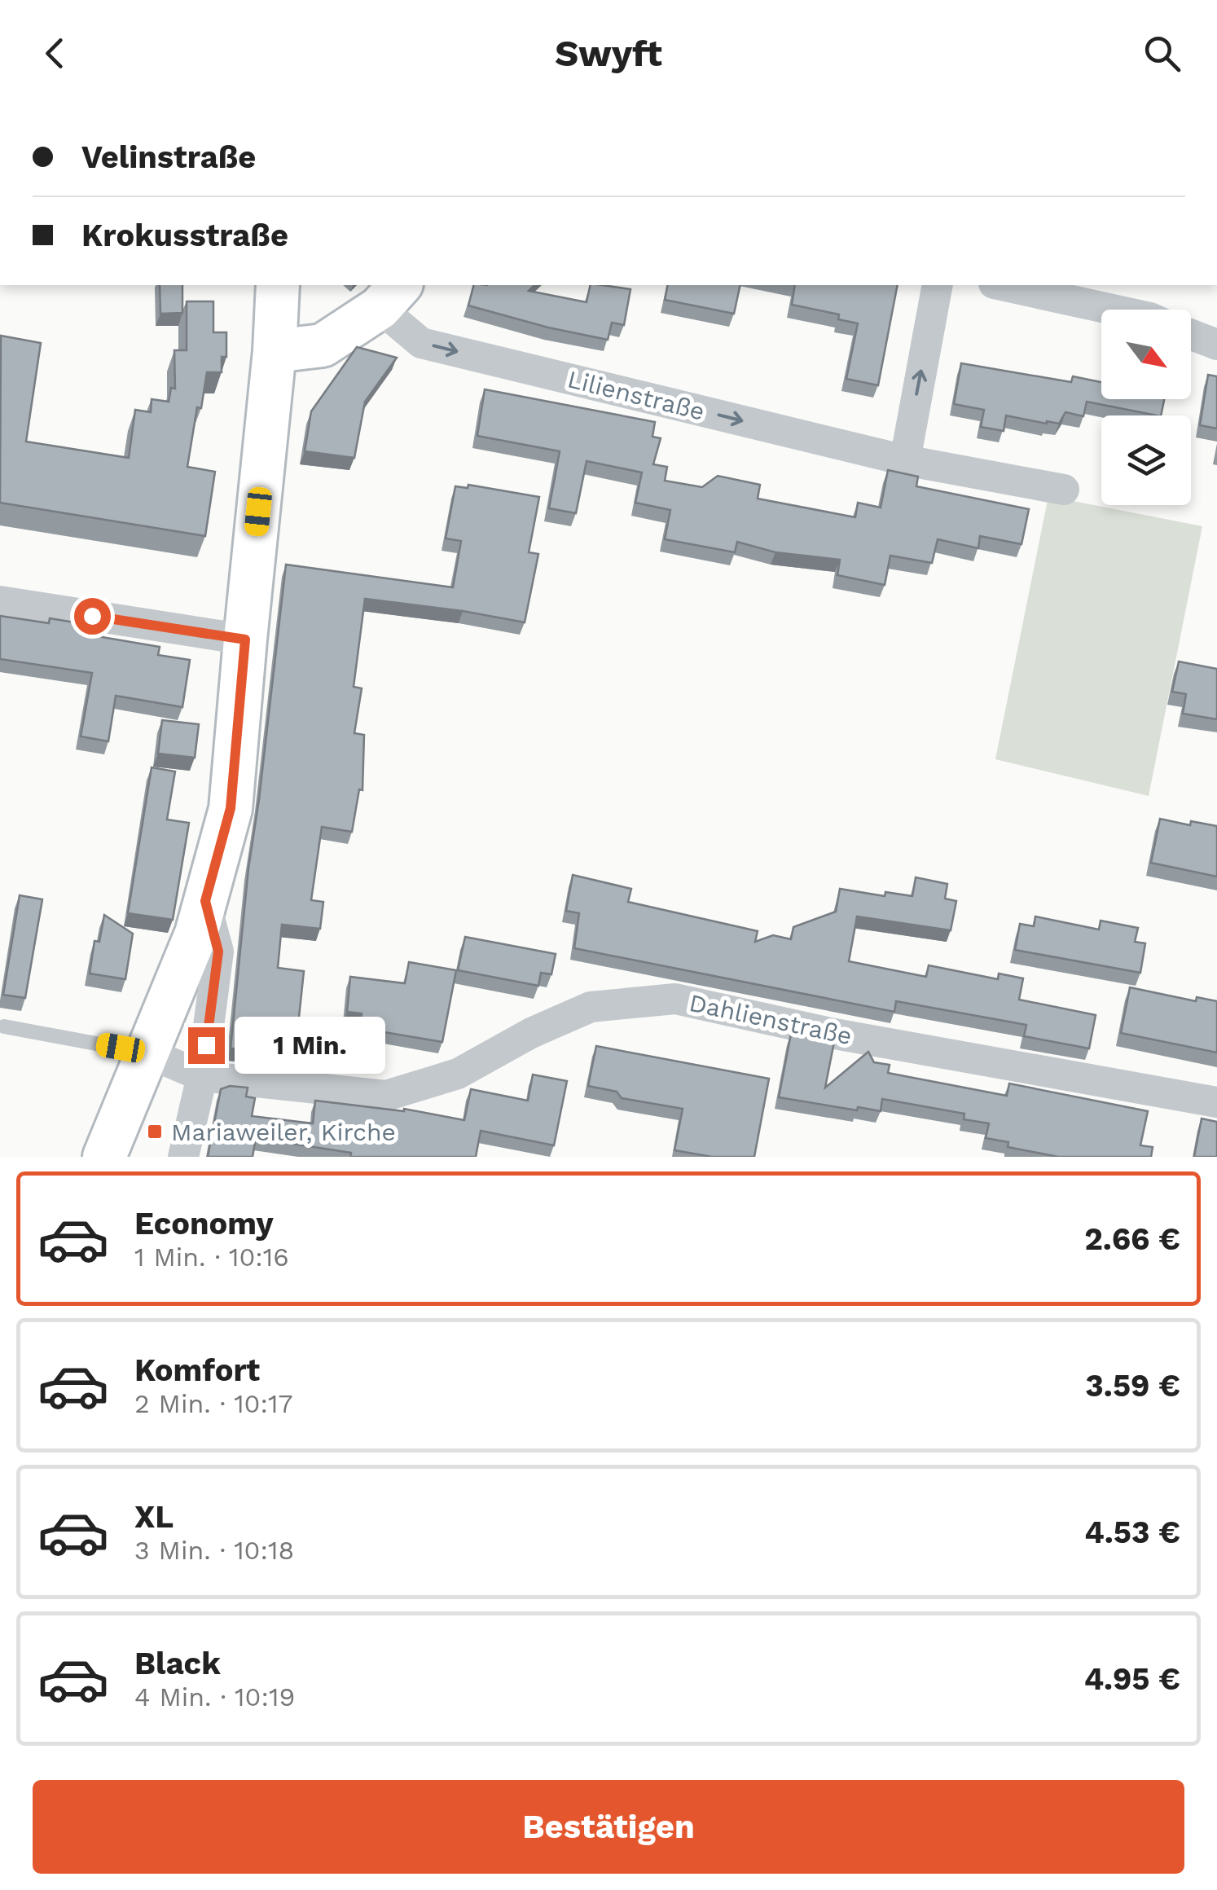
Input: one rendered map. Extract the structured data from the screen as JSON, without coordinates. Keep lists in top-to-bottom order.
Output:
{
  "streets": {
    "street": ["Lilienstraße", "Dahlienstraße"]
  },
  "one_way": ["Lilienstraße"],
  "places": {
    "transit": ["Mariaweiler, Kirche"]
  },
  "north": "bottom right",
  "page": {
    "header": "Swyft",
    "banner": ["Velinstraße", "Krokusstraße"],
    "bubble": "1 Min.",
    "list": [
      {
        "name": "Economy",
        "note": "1 Min. · 10:16",
        "value": "2.66 €"
      },
      {
        "name": "Komfort",
        "note": "2 Min. · 10:17",
        "value": "3.59 €"
      },
      {
        "name": "XL",
        "note": "3 Min. · 10:18",
        "value": "4.53 €"
      },
      {
        "name": "Black",
        "note": "4 Min. · 10:19",
        "value": "4.95 €"
      }
    ],
    "buttons": "Bestätigen"
  }
}
